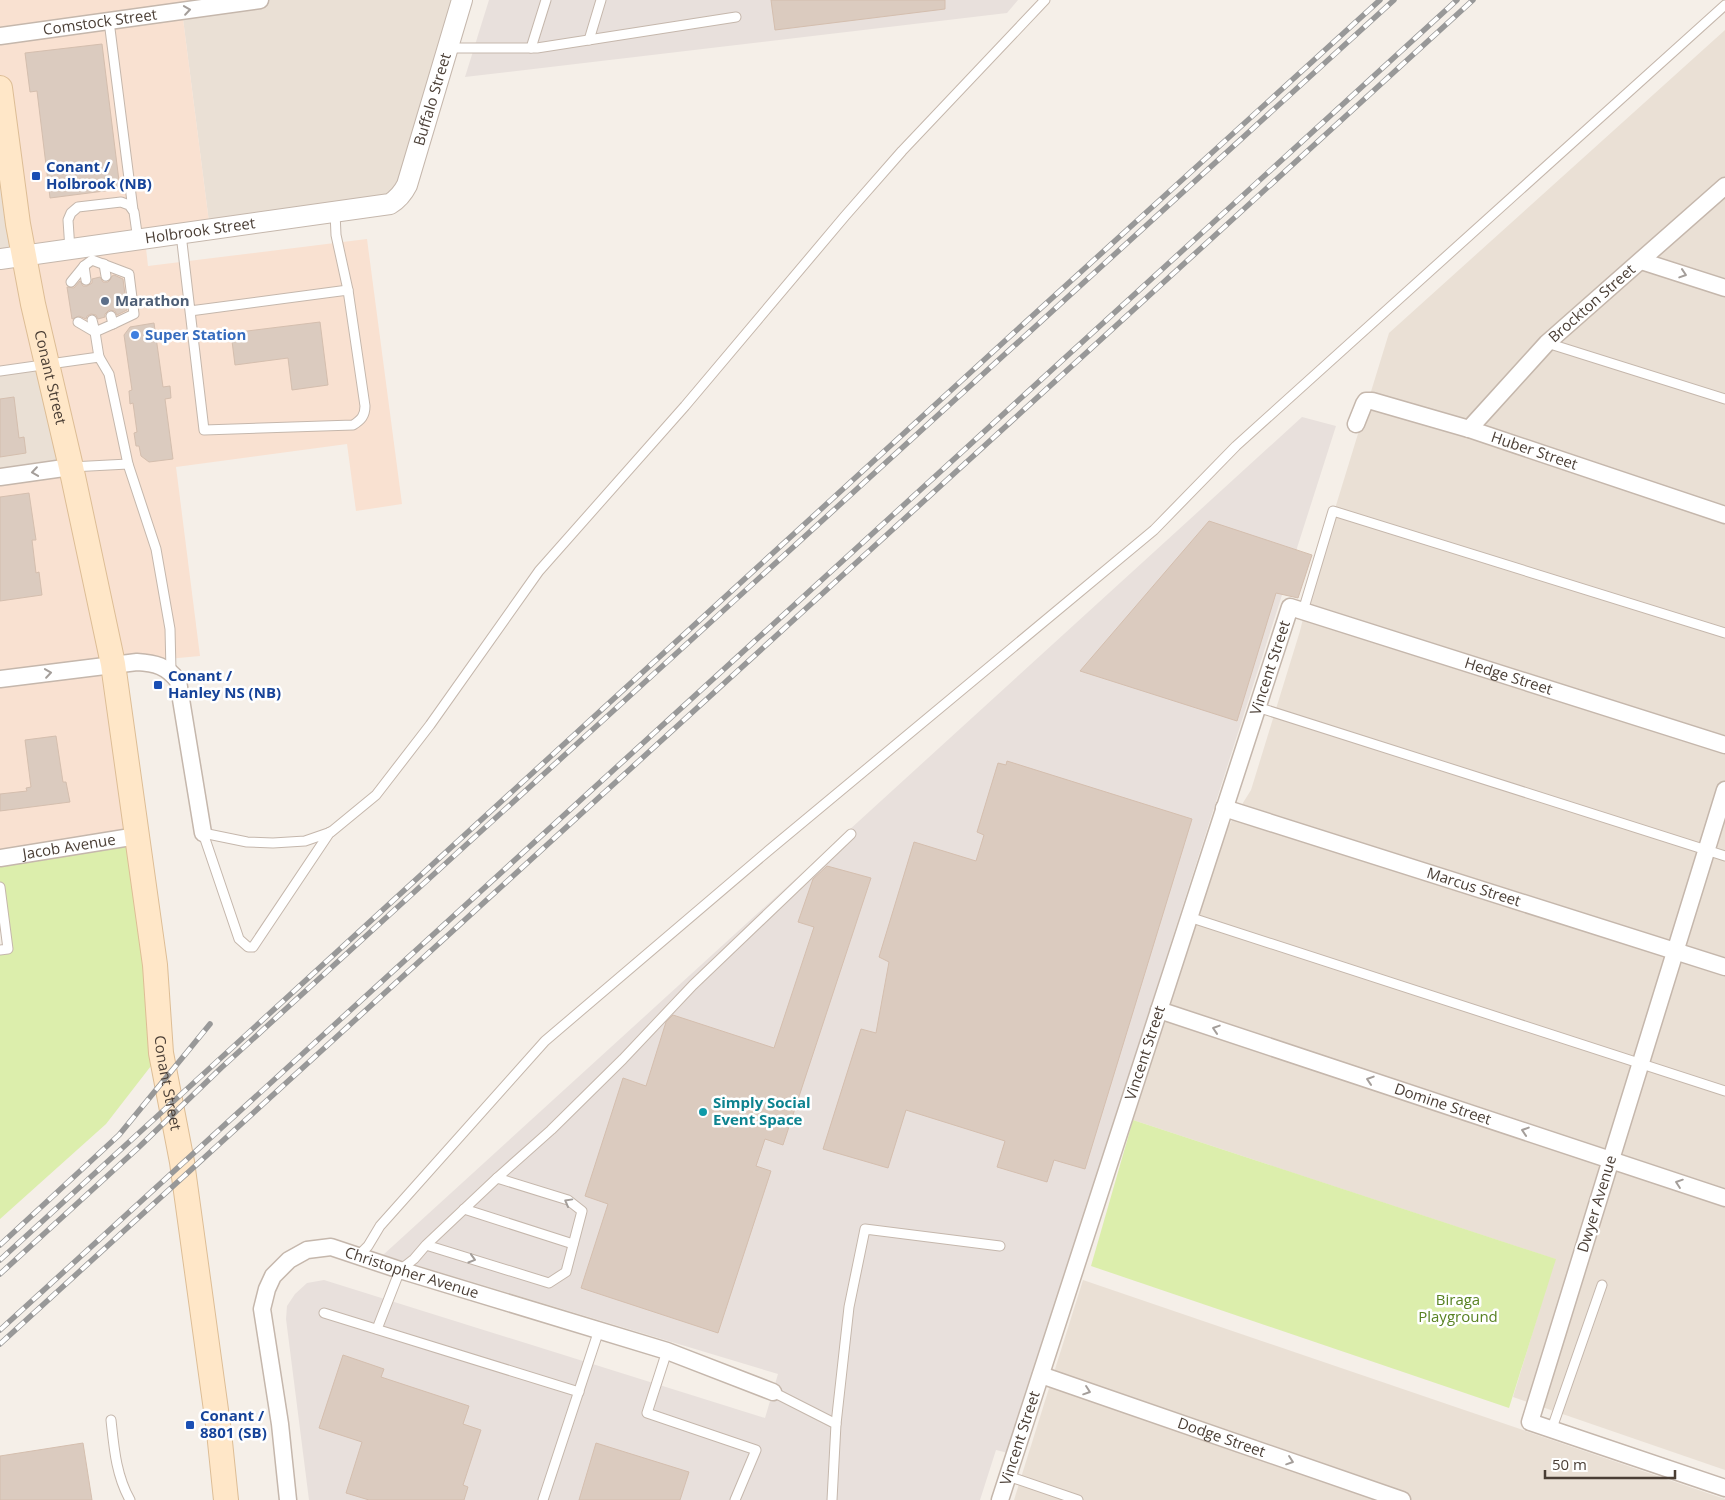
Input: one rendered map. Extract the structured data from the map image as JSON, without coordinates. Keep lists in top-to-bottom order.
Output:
{
  "streets": {
    "main road": ["Conant Street"],
    "street": [
      "Comstock Street",
      "Buffalo Street",
      "Holbrook Street",
      "Brockton Street",
      "Huber Street",
      "Vincent Street",
      "Hedge Street",
      "Jacob Avenue",
      "Marcus Street",
      "Domine Street",
      "Dwyer Avenue",
      "Christopher Avenue",
      "Dodge Street"
    ]
  },
  "crossings": [
    ["Buffalo Street", "Holbrook Street"],
    ["Holbrook Street", "Conant Street"],
    ["Brockton Street", "Huber Street"],
    ["Conant Street", "Jacob Avenue"],
    ["Vincent Street", "Hedge Street"],
    ["Vincent Street", "Marcus Street"],
    ["Vincent Street", "Domine Street"],
    ["Vincent Street", "Dodge Street"],
    ["Marcus Street", "Dwyer Avenue"],
    ["Domine Street", "Dwyer Avenue"]
  ],
  "one_way": ["Comstock Street", "Domine Street", "Dodge Street"],
  "parks": ["Biraga Playground"],
  "places": {
    "transit": ["Conant / Holbrook (NB)", "Conant / Hanley NS (NB)", "Conant / 8801 (SB)"],
    "other": ["Marathon", "Super Station", "Simply Social Event Space"]
  },
  "scale_bar": "50 m"
}
